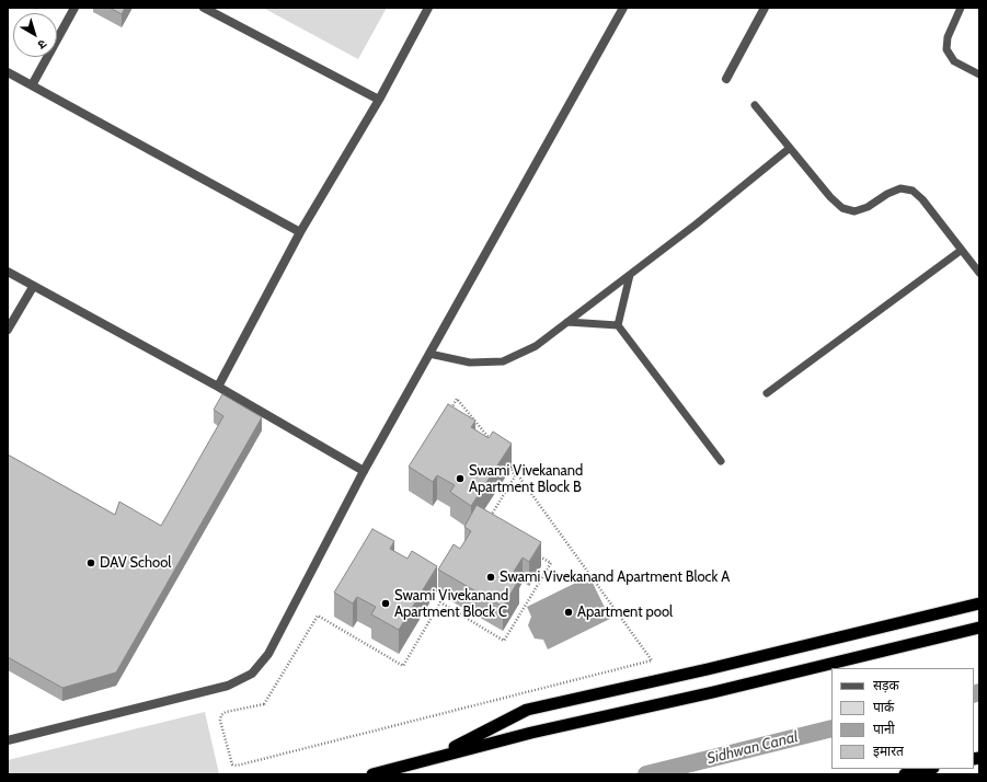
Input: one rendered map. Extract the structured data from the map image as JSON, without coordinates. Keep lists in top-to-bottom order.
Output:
{
  "water": ["Sidhwan Canal"],
  "places": [
    "Swami Vivekanand Apartment Block B",
    "DAV School",
    "Swami Vivekanand Apartment Block A",
    "Swami Vivekanand Apartment Block C",
    "Apartment pool"
  ],
  "legend": [
    "सड़क",
    "पार्क",
    "पानी",
    "इमारत"
  ],
  "north": "bottom right"
}
